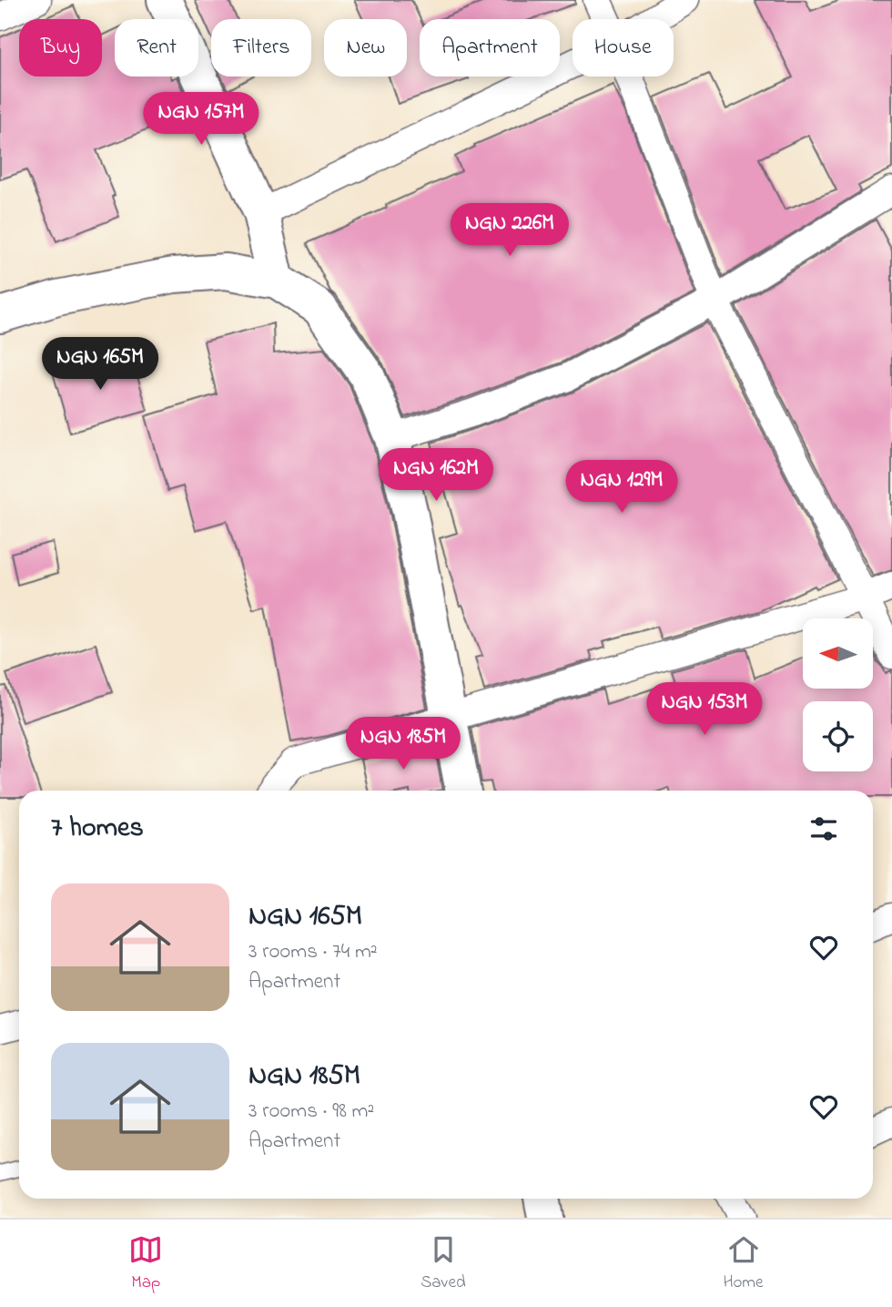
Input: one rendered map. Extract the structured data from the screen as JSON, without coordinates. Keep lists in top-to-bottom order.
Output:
{
  "north": "left",
  "page": {
    "chip": [
      "Buy",
      "Rent",
      "Filters",
      "New",
      "Apartment",
      "House"
    ],
    "price": [
      "NGN 157M",
      "NGN 226M",
      "NGN 165M",
      "NGN 162M",
      "NGN 129M",
      "NGN 153M",
      "NGN 185M"
    ],
    "heading": "7 homes",
    "list": [
      {
        "name": "NGN 165M",
        "note": "3 rooms · 74 m² · Apartment"
      },
      {
        "name": "NGN 185M",
        "note": "3 rooms · 98 m² · Apartment"
      }
    ],
    "tabs": ["Map", "Saved", "Home"]
  }
}
